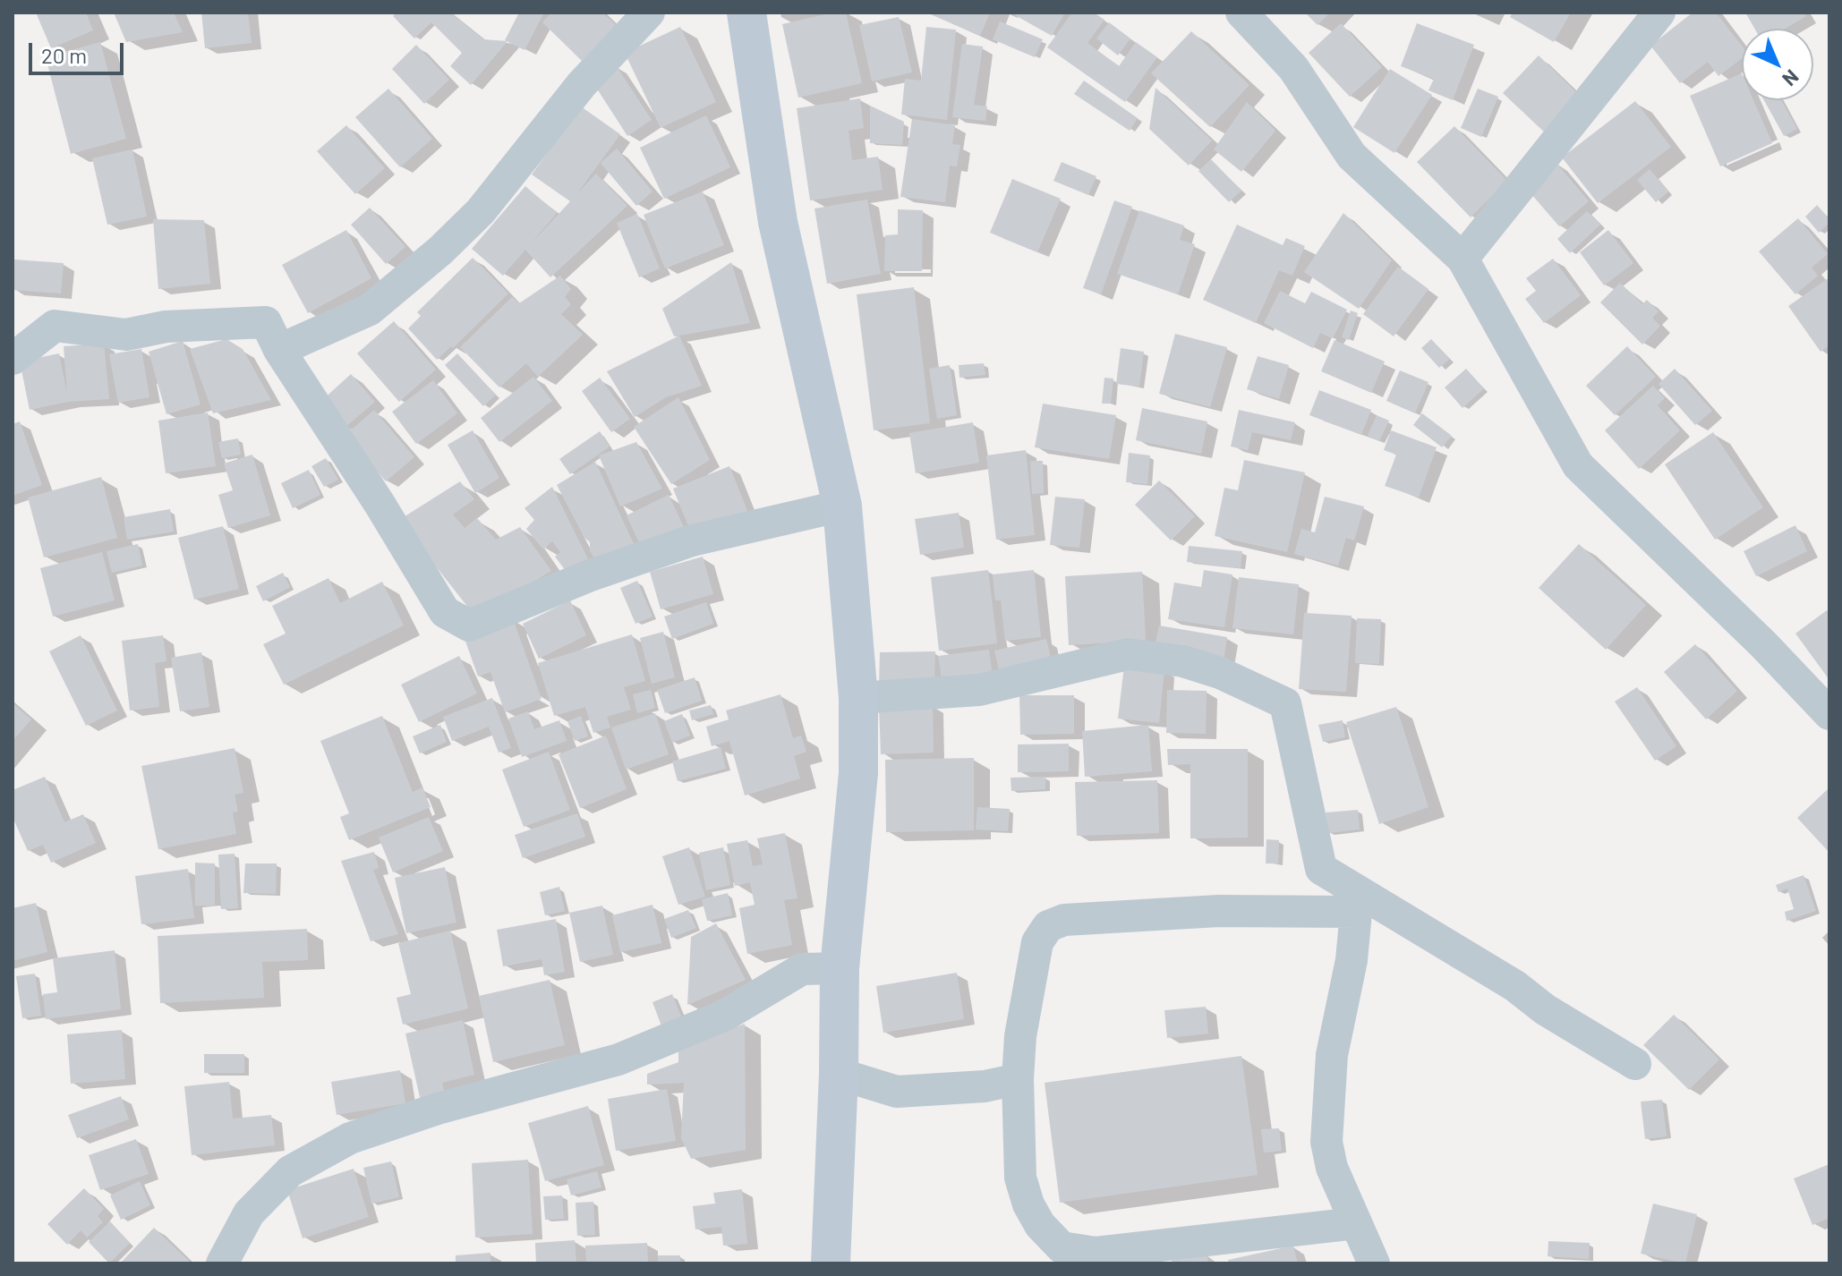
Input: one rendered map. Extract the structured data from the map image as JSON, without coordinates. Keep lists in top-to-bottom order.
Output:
{
  "scale_bar": "20 m",
  "north": "bottom right"
}
